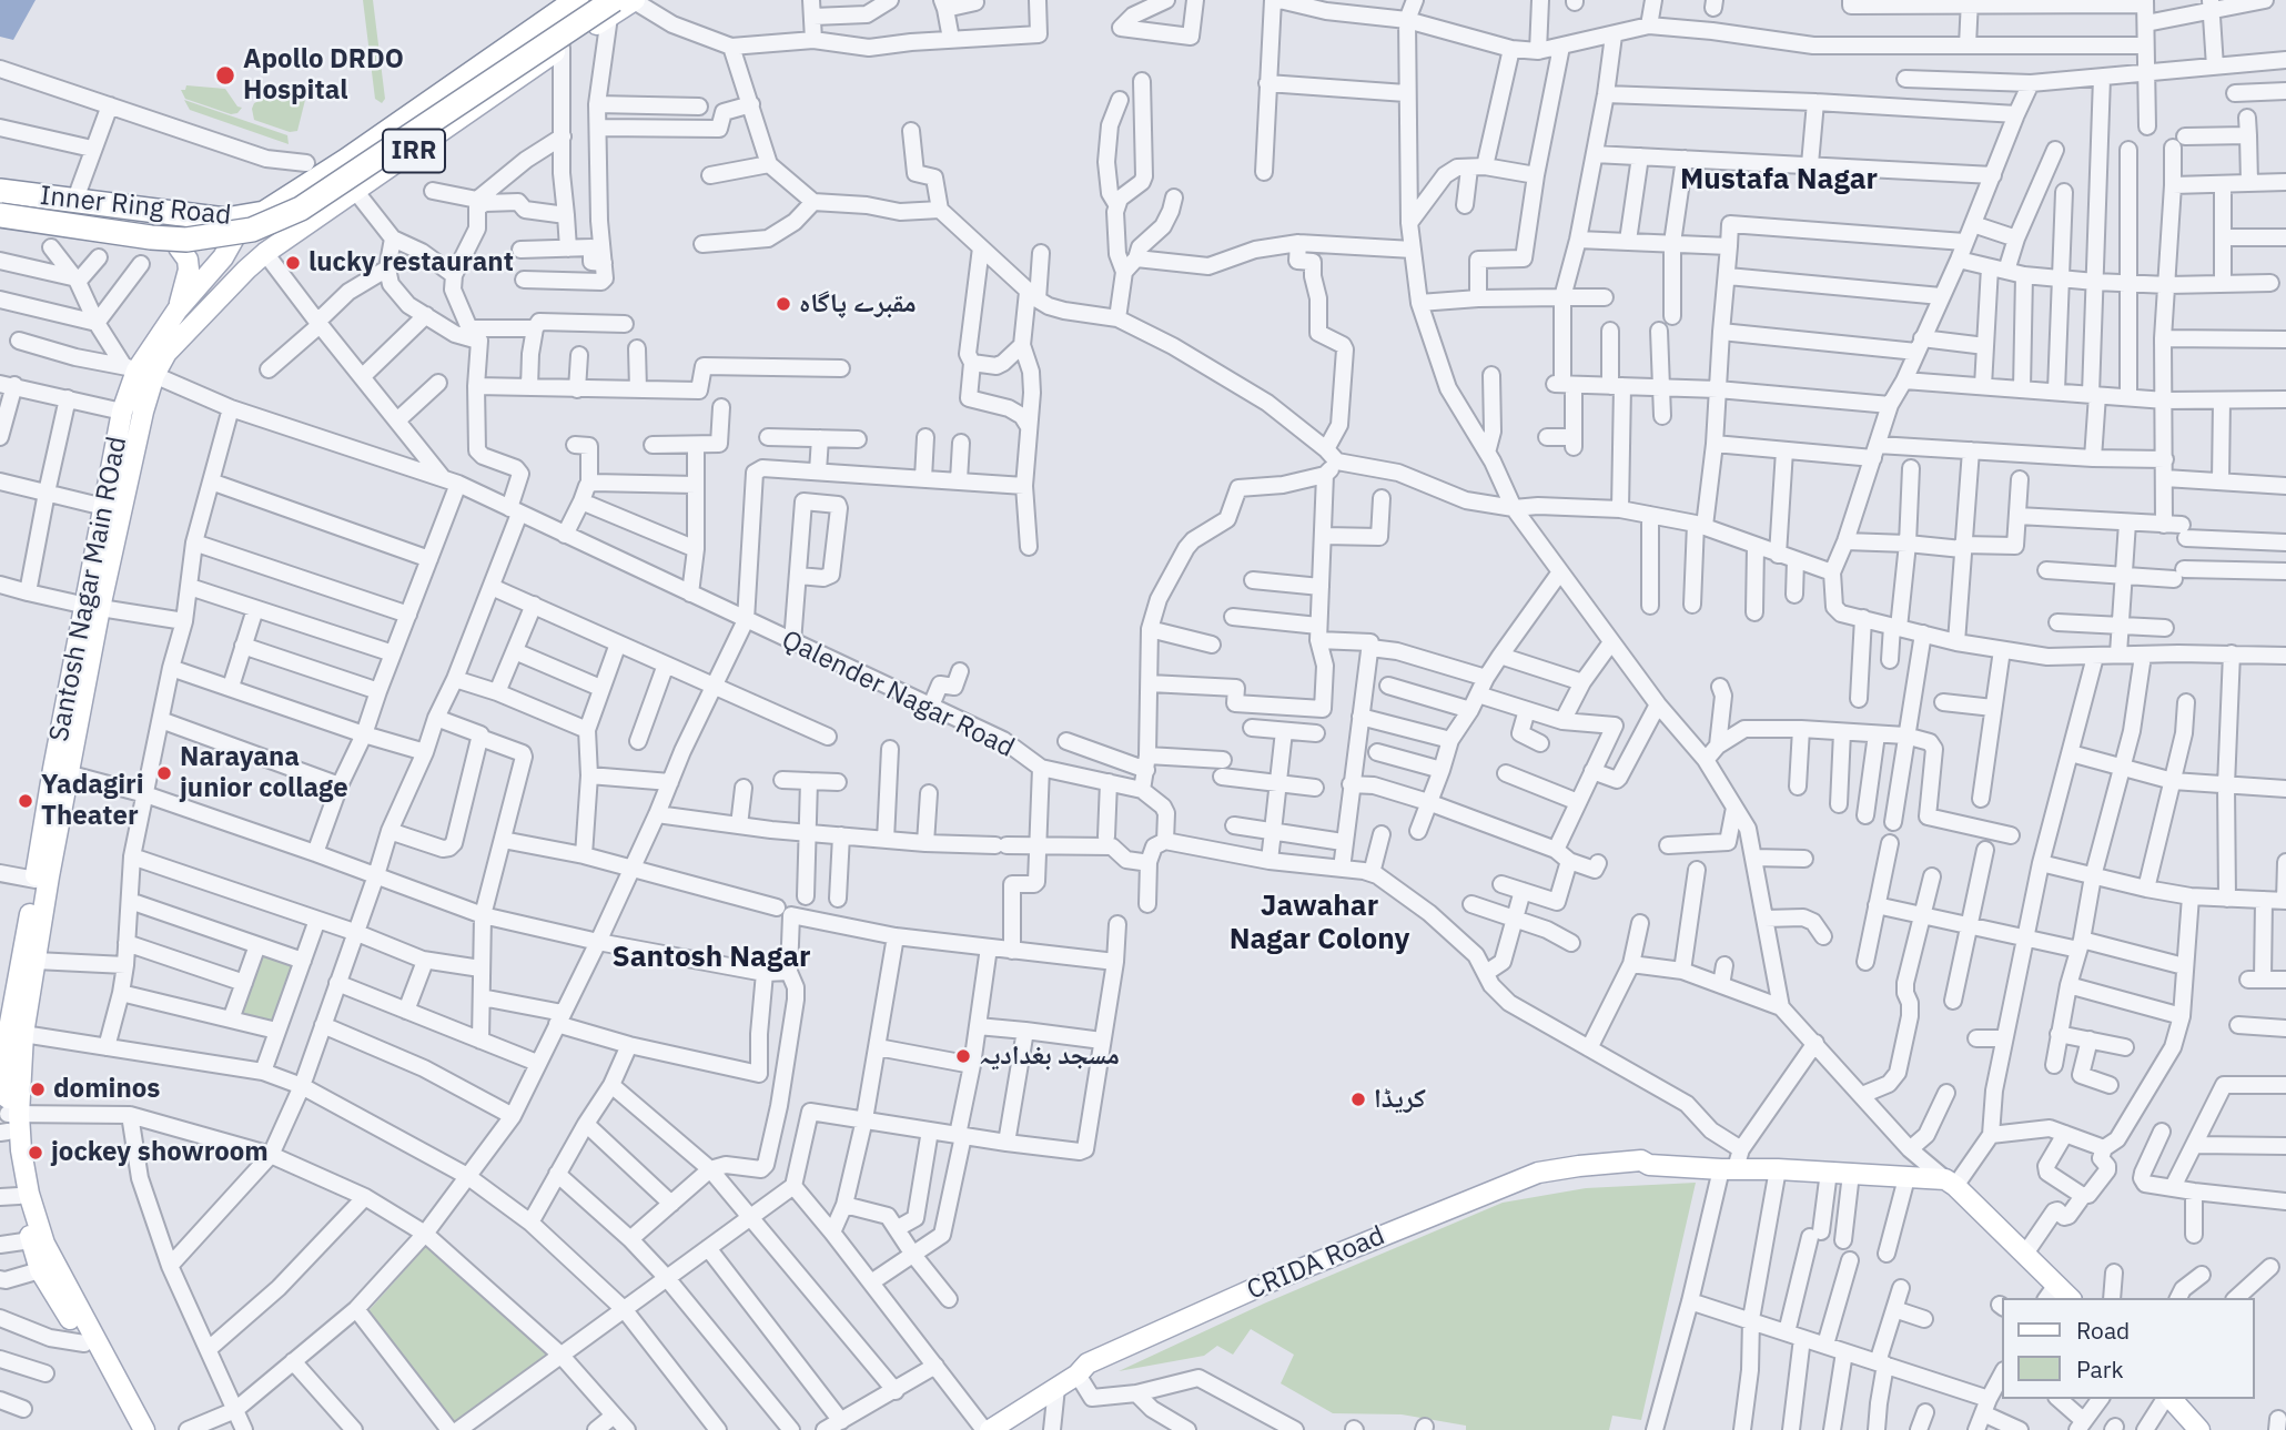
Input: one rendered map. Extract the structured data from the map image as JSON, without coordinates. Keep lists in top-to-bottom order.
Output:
{
  "streets": {
    "highway": ["IRR", "Inner Ring Road"],
    "main road": ["Santosh Nagar Main ROad", "CRIDA Road"],
    "street": ["Qalender Nagar Road"]
  },
  "crossings": [
    ["IRR", "Inner Ring Road"],
    ["IRR", "Santosh Nagar Main ROad"],
    ["IRR", "Qalender Nagar Road"],
    ["Inner Ring Road", "Santosh Nagar Main ROad"],
    ["Inner Ring Road", "Qalender Nagar Road"],
    ["Santosh Nagar Main ROad", "Qalender Nagar Road"]
  ],
  "districts": ["Mustafa Nagar", "Jawahar Nagar Colony", "Santosh Nagar"],
  "places": [
    "Apollo DRDO Hospital",
    "lucky restaurant",
    "مقبرے پاگاہ",
    "Narayana junior collage",
    "Yadagiri Theater",
    "مسجد بغدادیہ",
    "dominos",
    "کریڈا",
    "jockey showroom"
  ],
  "legend": ["Road", "Park"]
}
